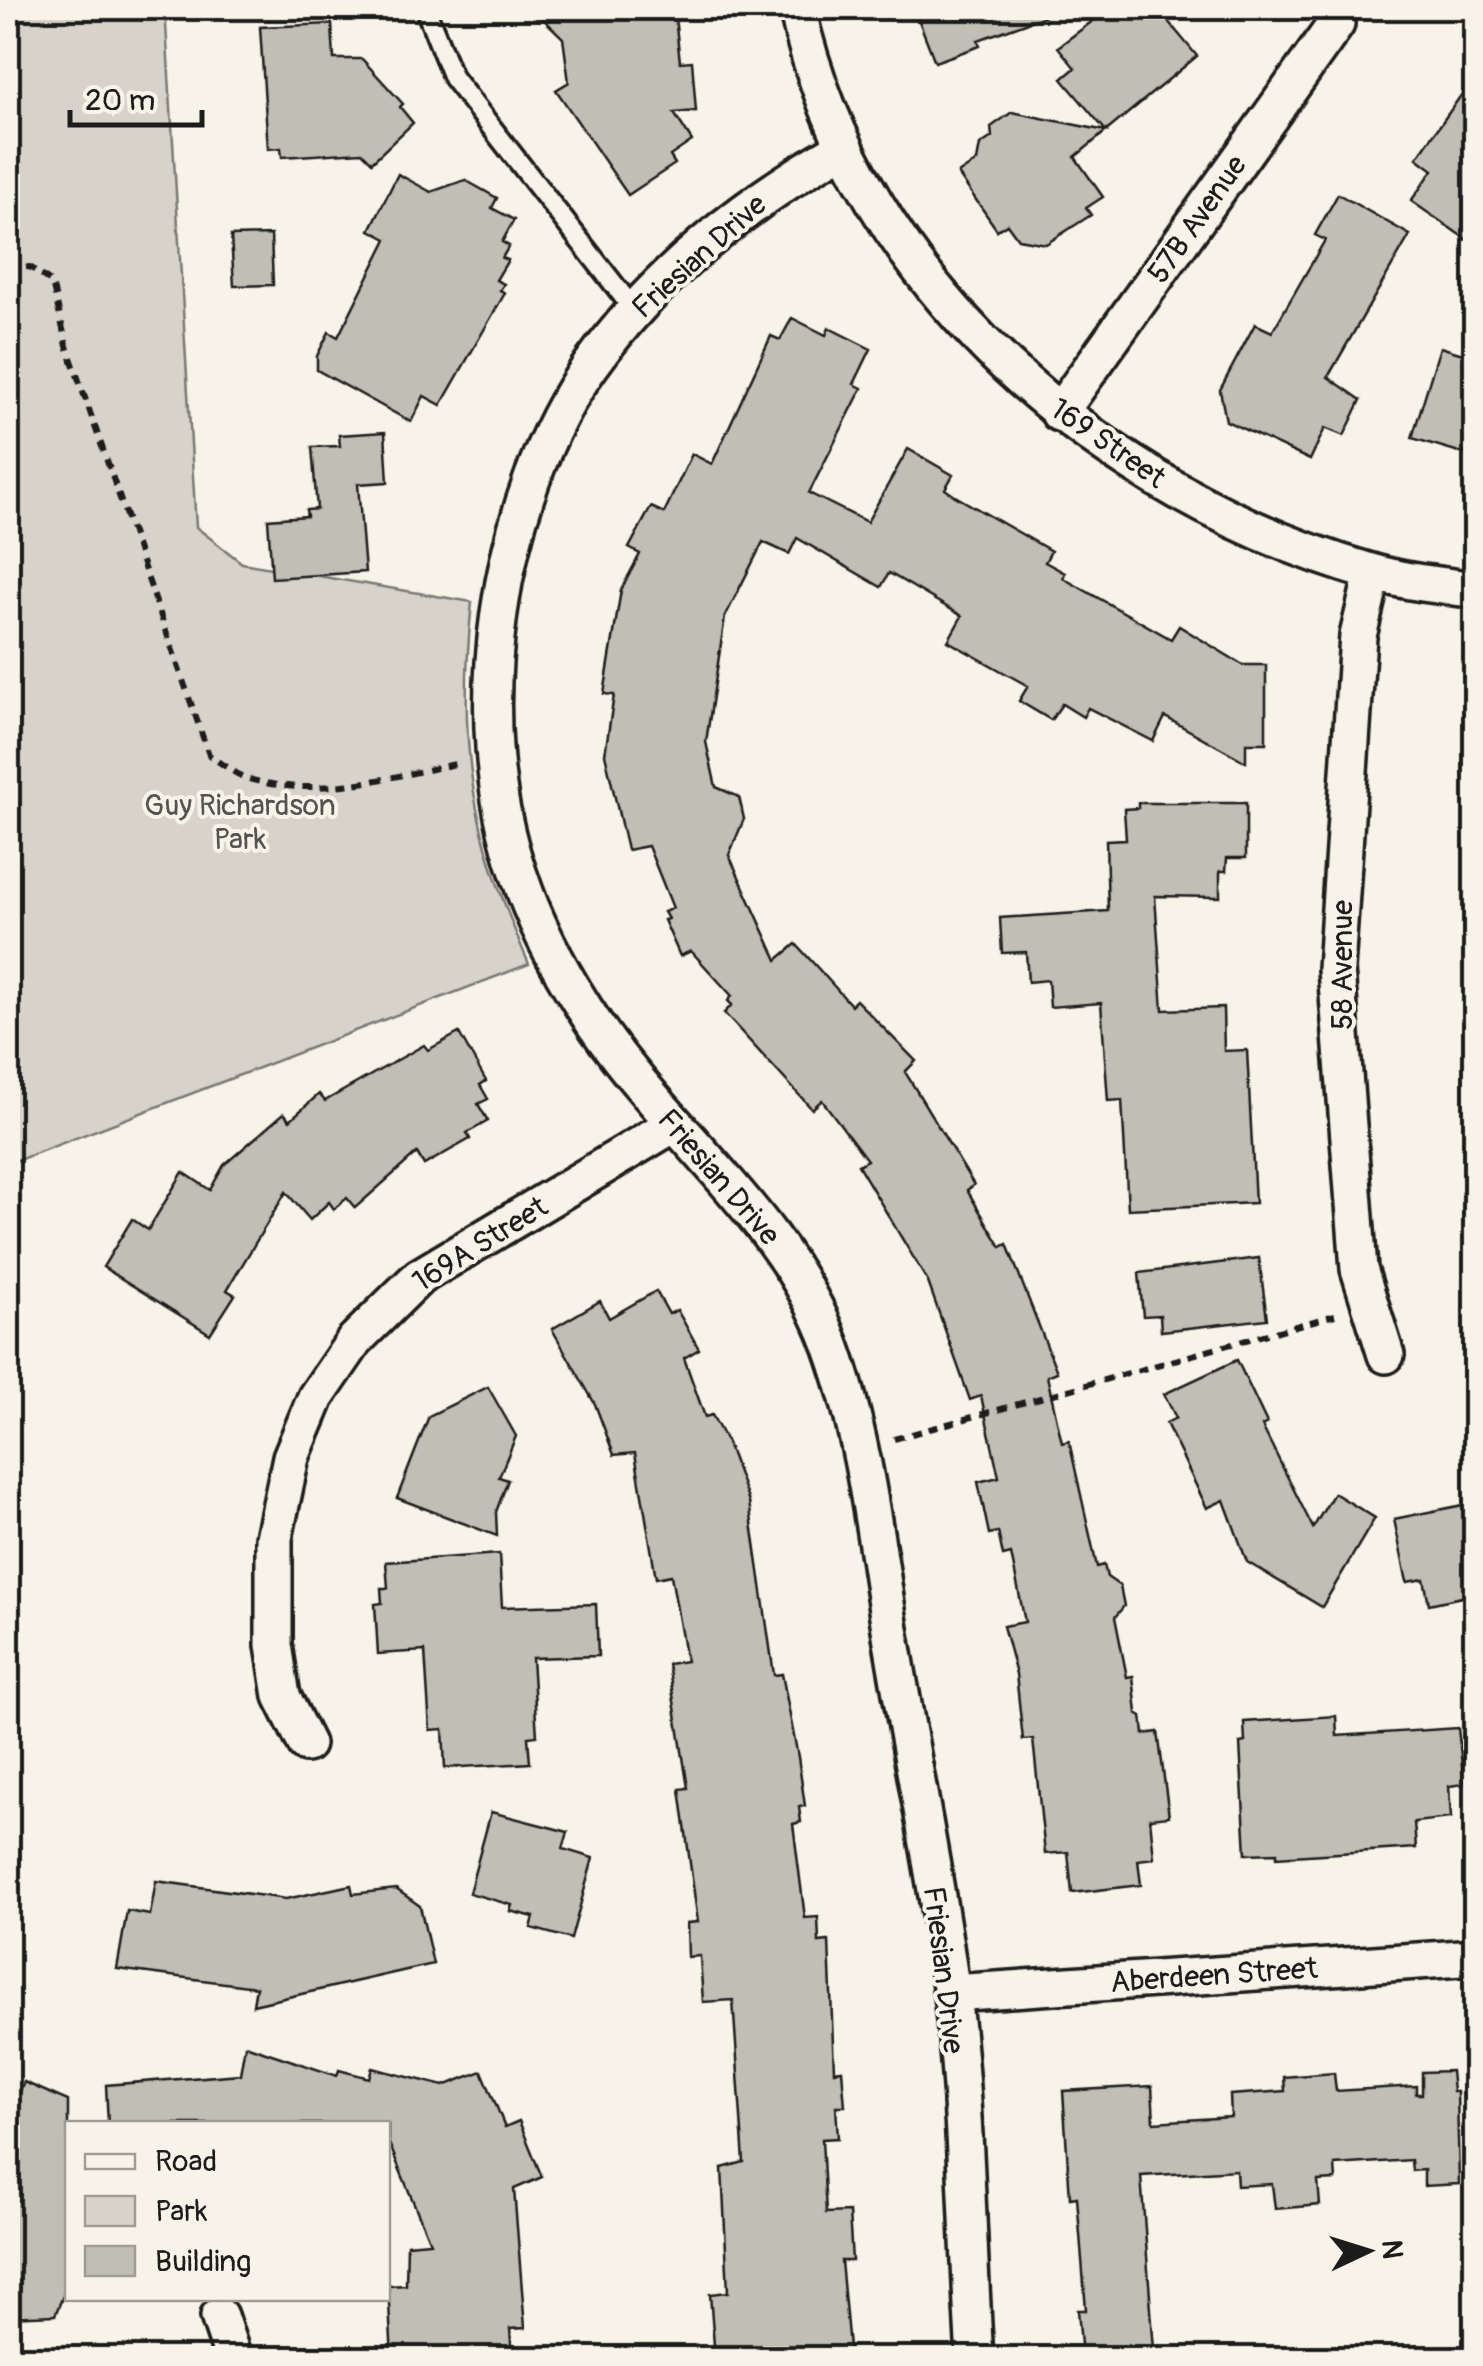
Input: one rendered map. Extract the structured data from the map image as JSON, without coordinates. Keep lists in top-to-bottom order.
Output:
{
  "streets": {
    "street": [
      "57B Avenue",
      "Friesian Drive",
      "169 Street",
      "58 Avenue",
      "169A Street",
      "Aberdeen Street"
    ]
  },
  "crossings": [
    ["57B Avenue", "169 Street"],
    ["Friesian Drive", "169 Street"],
    ["Friesian Drive", "169A Street"],
    ["Friesian Drive", "Aberdeen Street"],
    ["169 Street", "58 Avenue"]
  ],
  "parks": ["Guy Richardson Park"],
  "legend": ["Road", "Park", "Building"],
  "scale_bar": "20 m",
  "north": "right"
}
